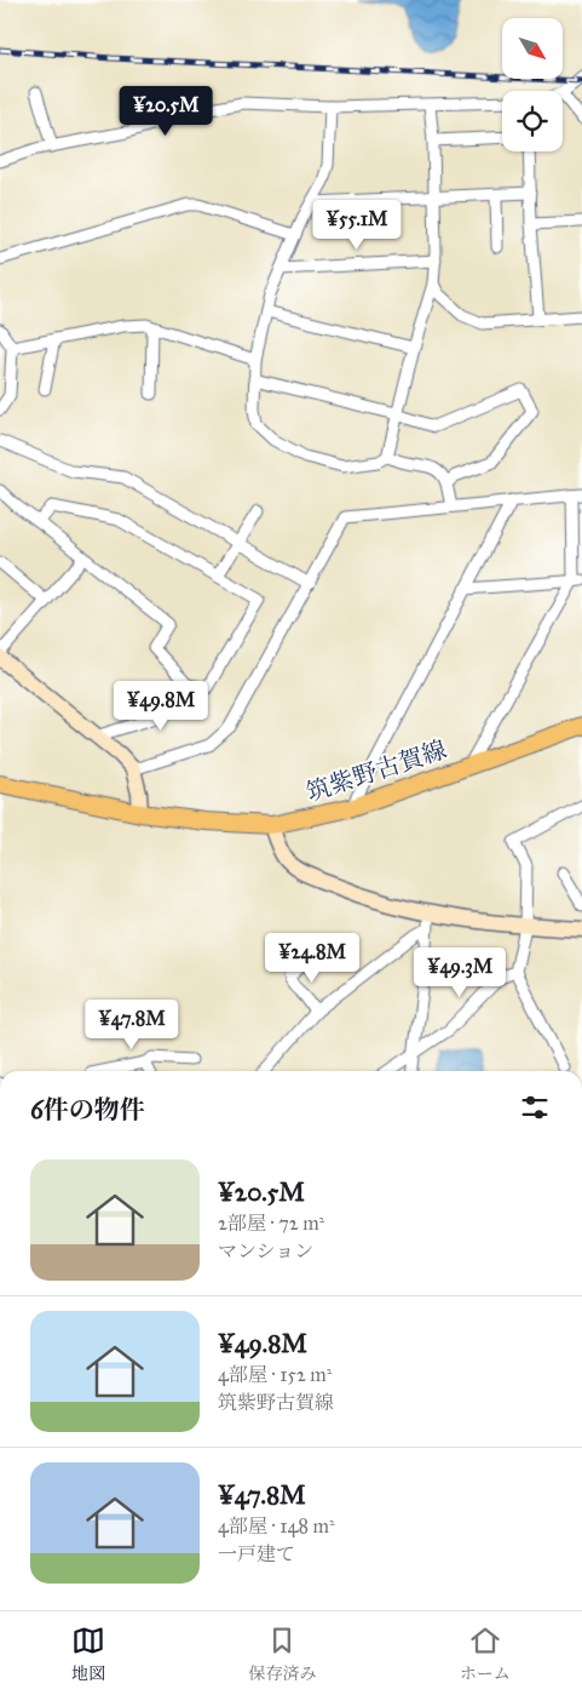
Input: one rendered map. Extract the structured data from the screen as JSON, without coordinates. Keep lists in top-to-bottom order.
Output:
{
  "streets": {
    "main road": ["筑紫野古賀線"]
  },
  "north": "bottom right",
  "page": {
    "price": [
      "¥20.5M",
      "¥55.1M",
      "¥49.8M",
      "¥24.8M",
      "¥49.3M",
      "¥47.8M"
    ],
    "heading": "6件の物件",
    "list": [
      {
        "name": "¥20.5M",
        "note": "2部屋 · 72 m² · マンション"
      },
      {
        "name": "¥49.8M",
        "note": "4部屋 · 152 m² · 筑紫野古賀線"
      },
      {
        "name": "¥47.8M",
        "note": "4部屋 · 148 m² · 一戸建て"
      }
    ],
    "tabs": ["地図", "保存済み", "ホーム"]
  }
}
